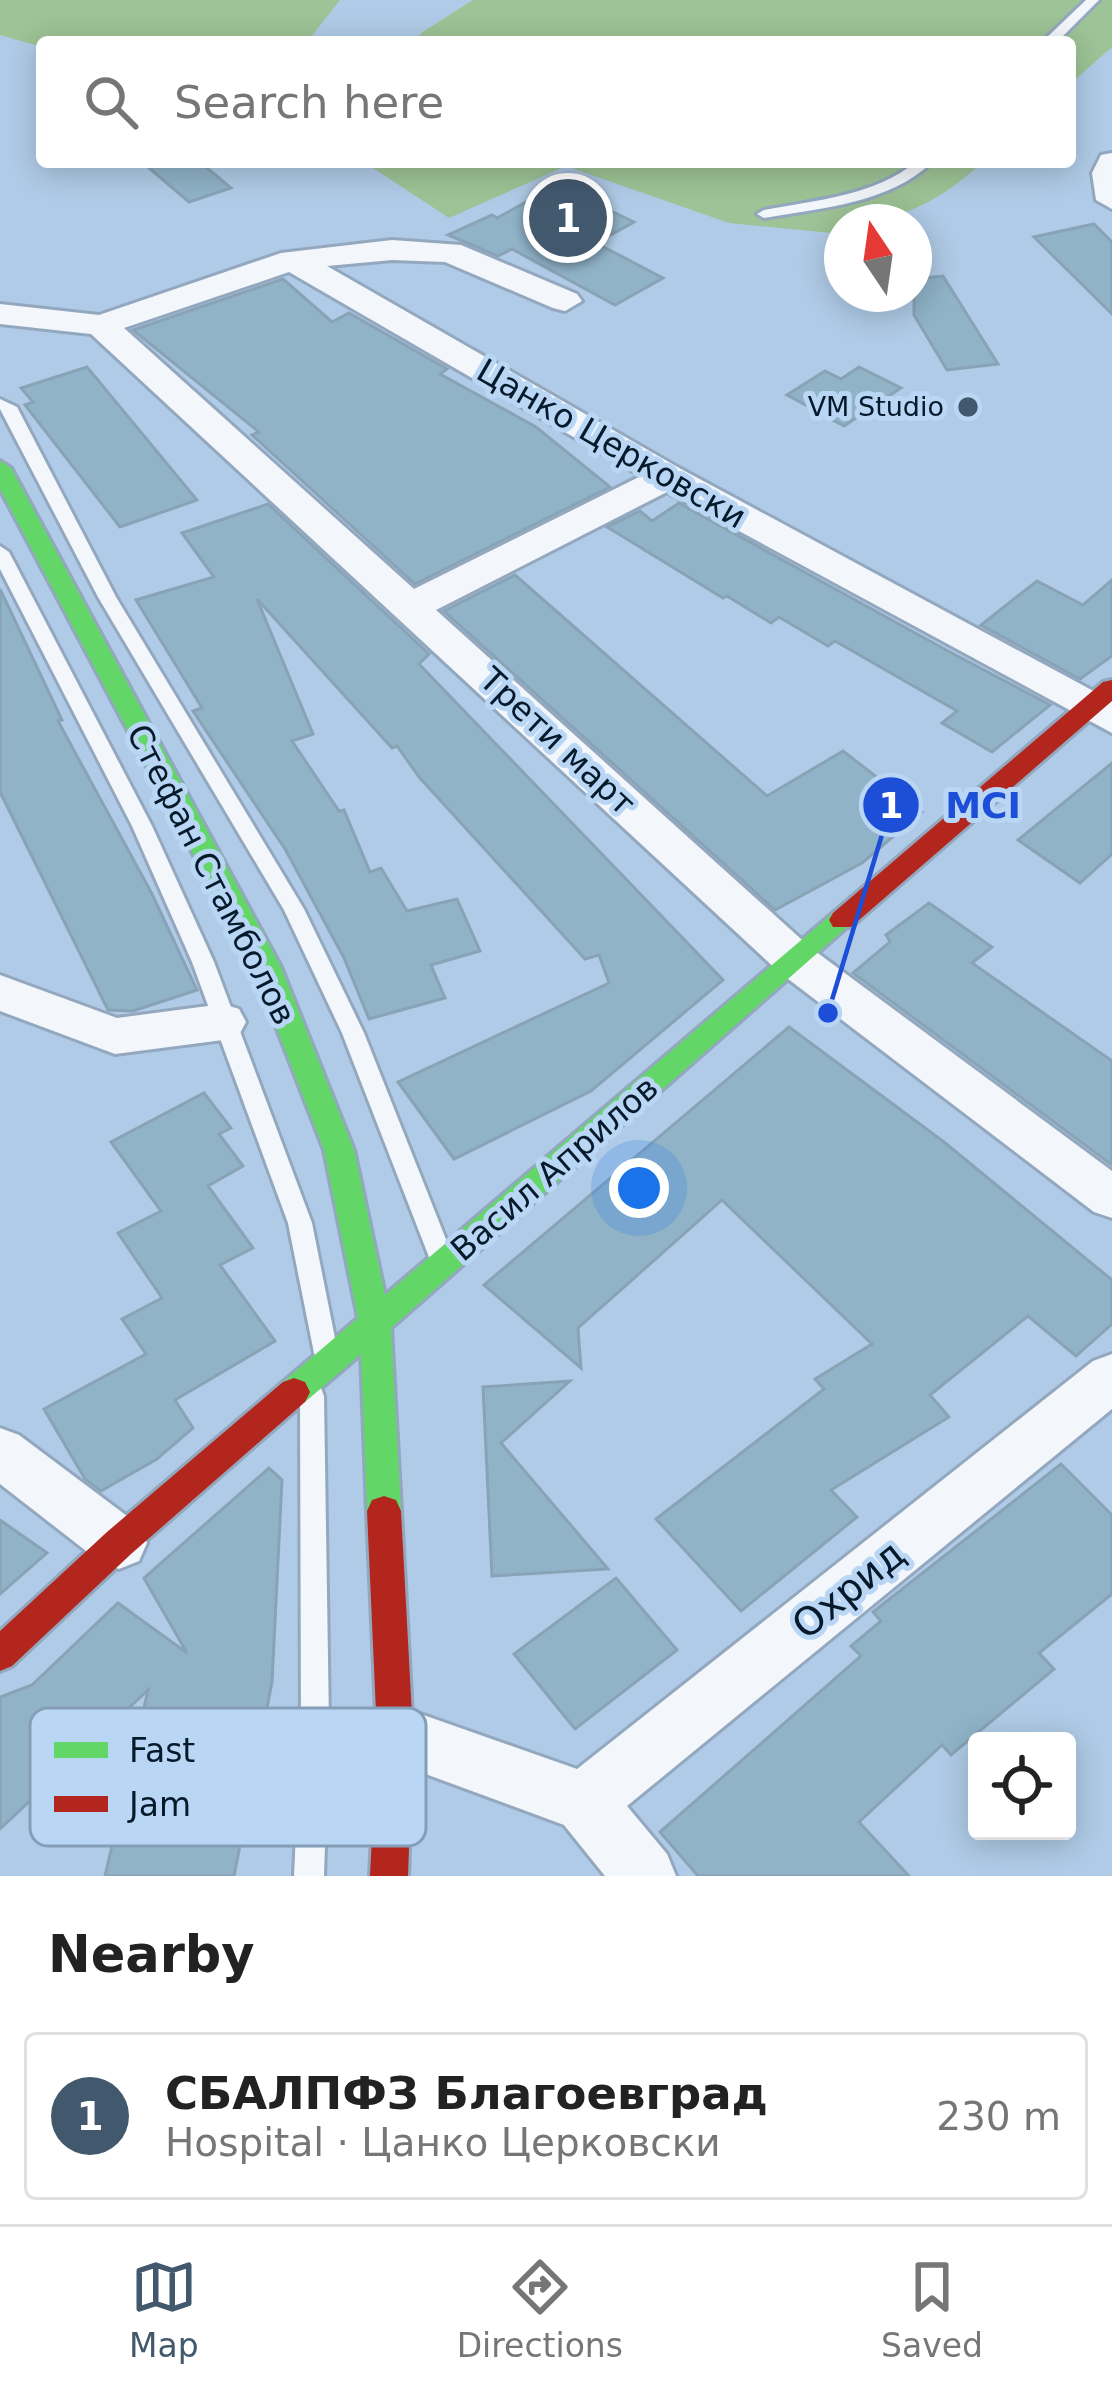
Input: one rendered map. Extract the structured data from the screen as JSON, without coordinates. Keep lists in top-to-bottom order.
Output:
{
  "streets": {
    "street": [
      "Цанко Церковски",
      "Трети март",
      "Стефан Стамболов",
      "Васил Априлов",
      "Охрид"
    ]
  },
  "crossings": [
    ["Цанко Церковски", "Васил Априлов"],
    ["Трети март", "Васил Априлов"],
    ["Стефан Стамболов", "Васил Априлов"]
  ],
  "places": ["VM Studio", "MCI"],
  "legend": ["Fast", "Jam"],
  "north": "top",
  "page": {
    "search": "Search here",
    "pins": "1",
    "heading": "Nearby",
    "list": [
      {
        "mark": "1",
        "name": "СБАЛПФЗ Благоевград",
        "note": "Hospital · Цанко Церковски",
        "value": "230 m"
      }
    ],
    "nav": ["Map", "Directions", "Saved"]
  }
}
